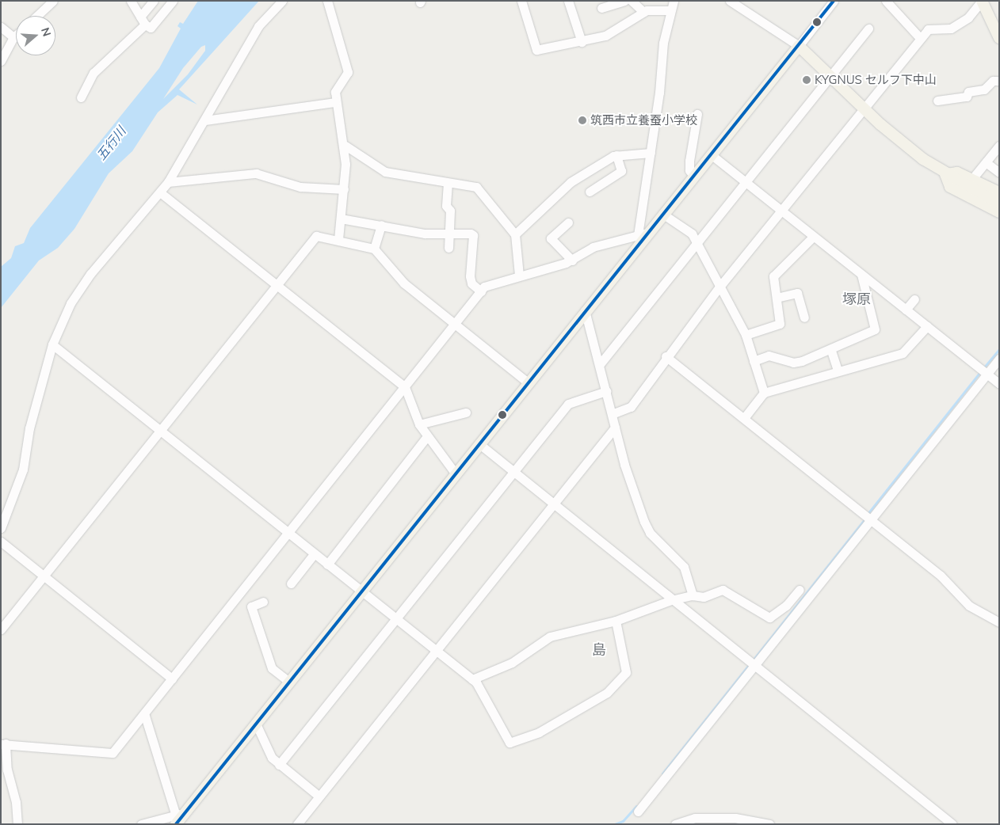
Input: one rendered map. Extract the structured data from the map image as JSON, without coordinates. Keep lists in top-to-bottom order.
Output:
{
  "districts": ["塚原", "島"],
  "water": ["五行川"],
  "places": ["KYGNUS セルフ下中山", "筑西市立養蚕小学校"],
  "north": "right"
}
